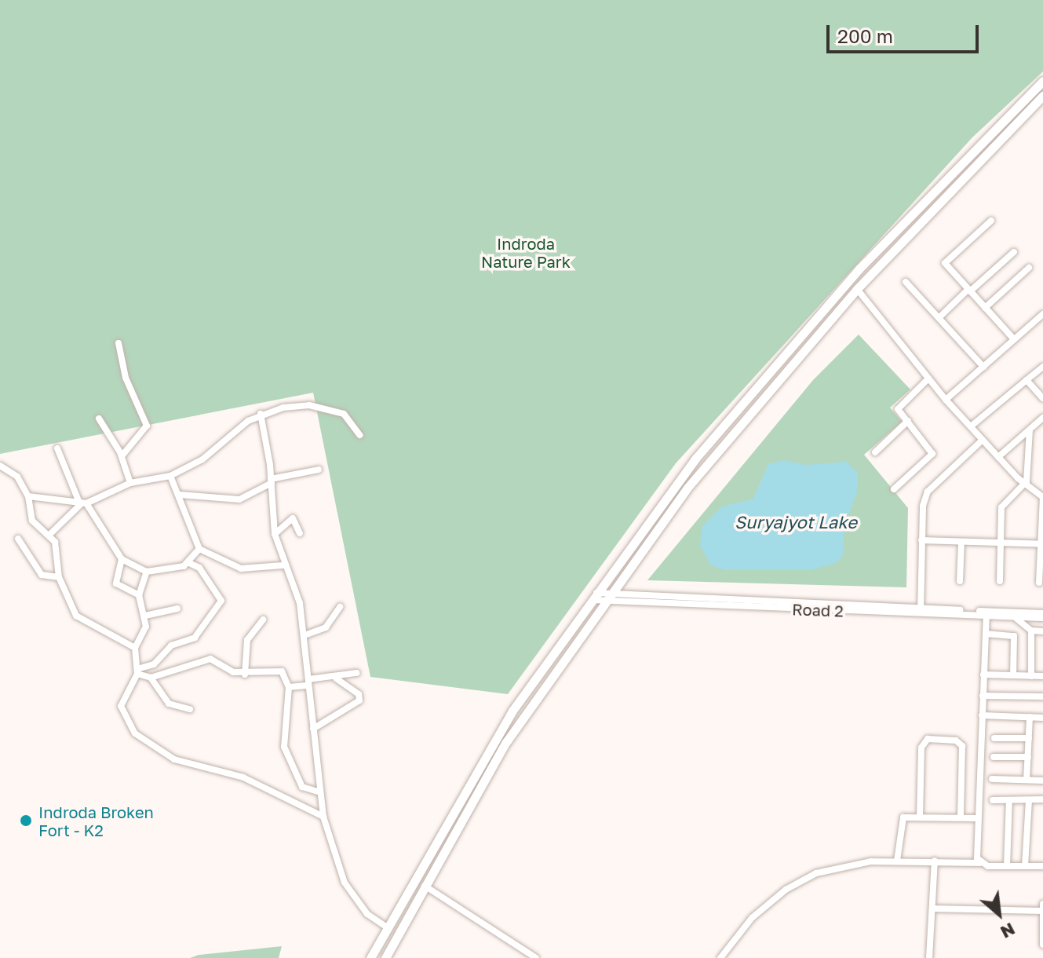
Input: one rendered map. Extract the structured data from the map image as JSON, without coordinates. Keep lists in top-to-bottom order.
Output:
{
  "streets": {
    "street": ["Road 2"]
  },
  "water": ["Suryajyot Lake"],
  "parks": ["Indroda Nature Park"],
  "places": ["Indroda Broken Fort - K2"],
  "scale_bar": "200 m",
  "north": "bottom right"
}
